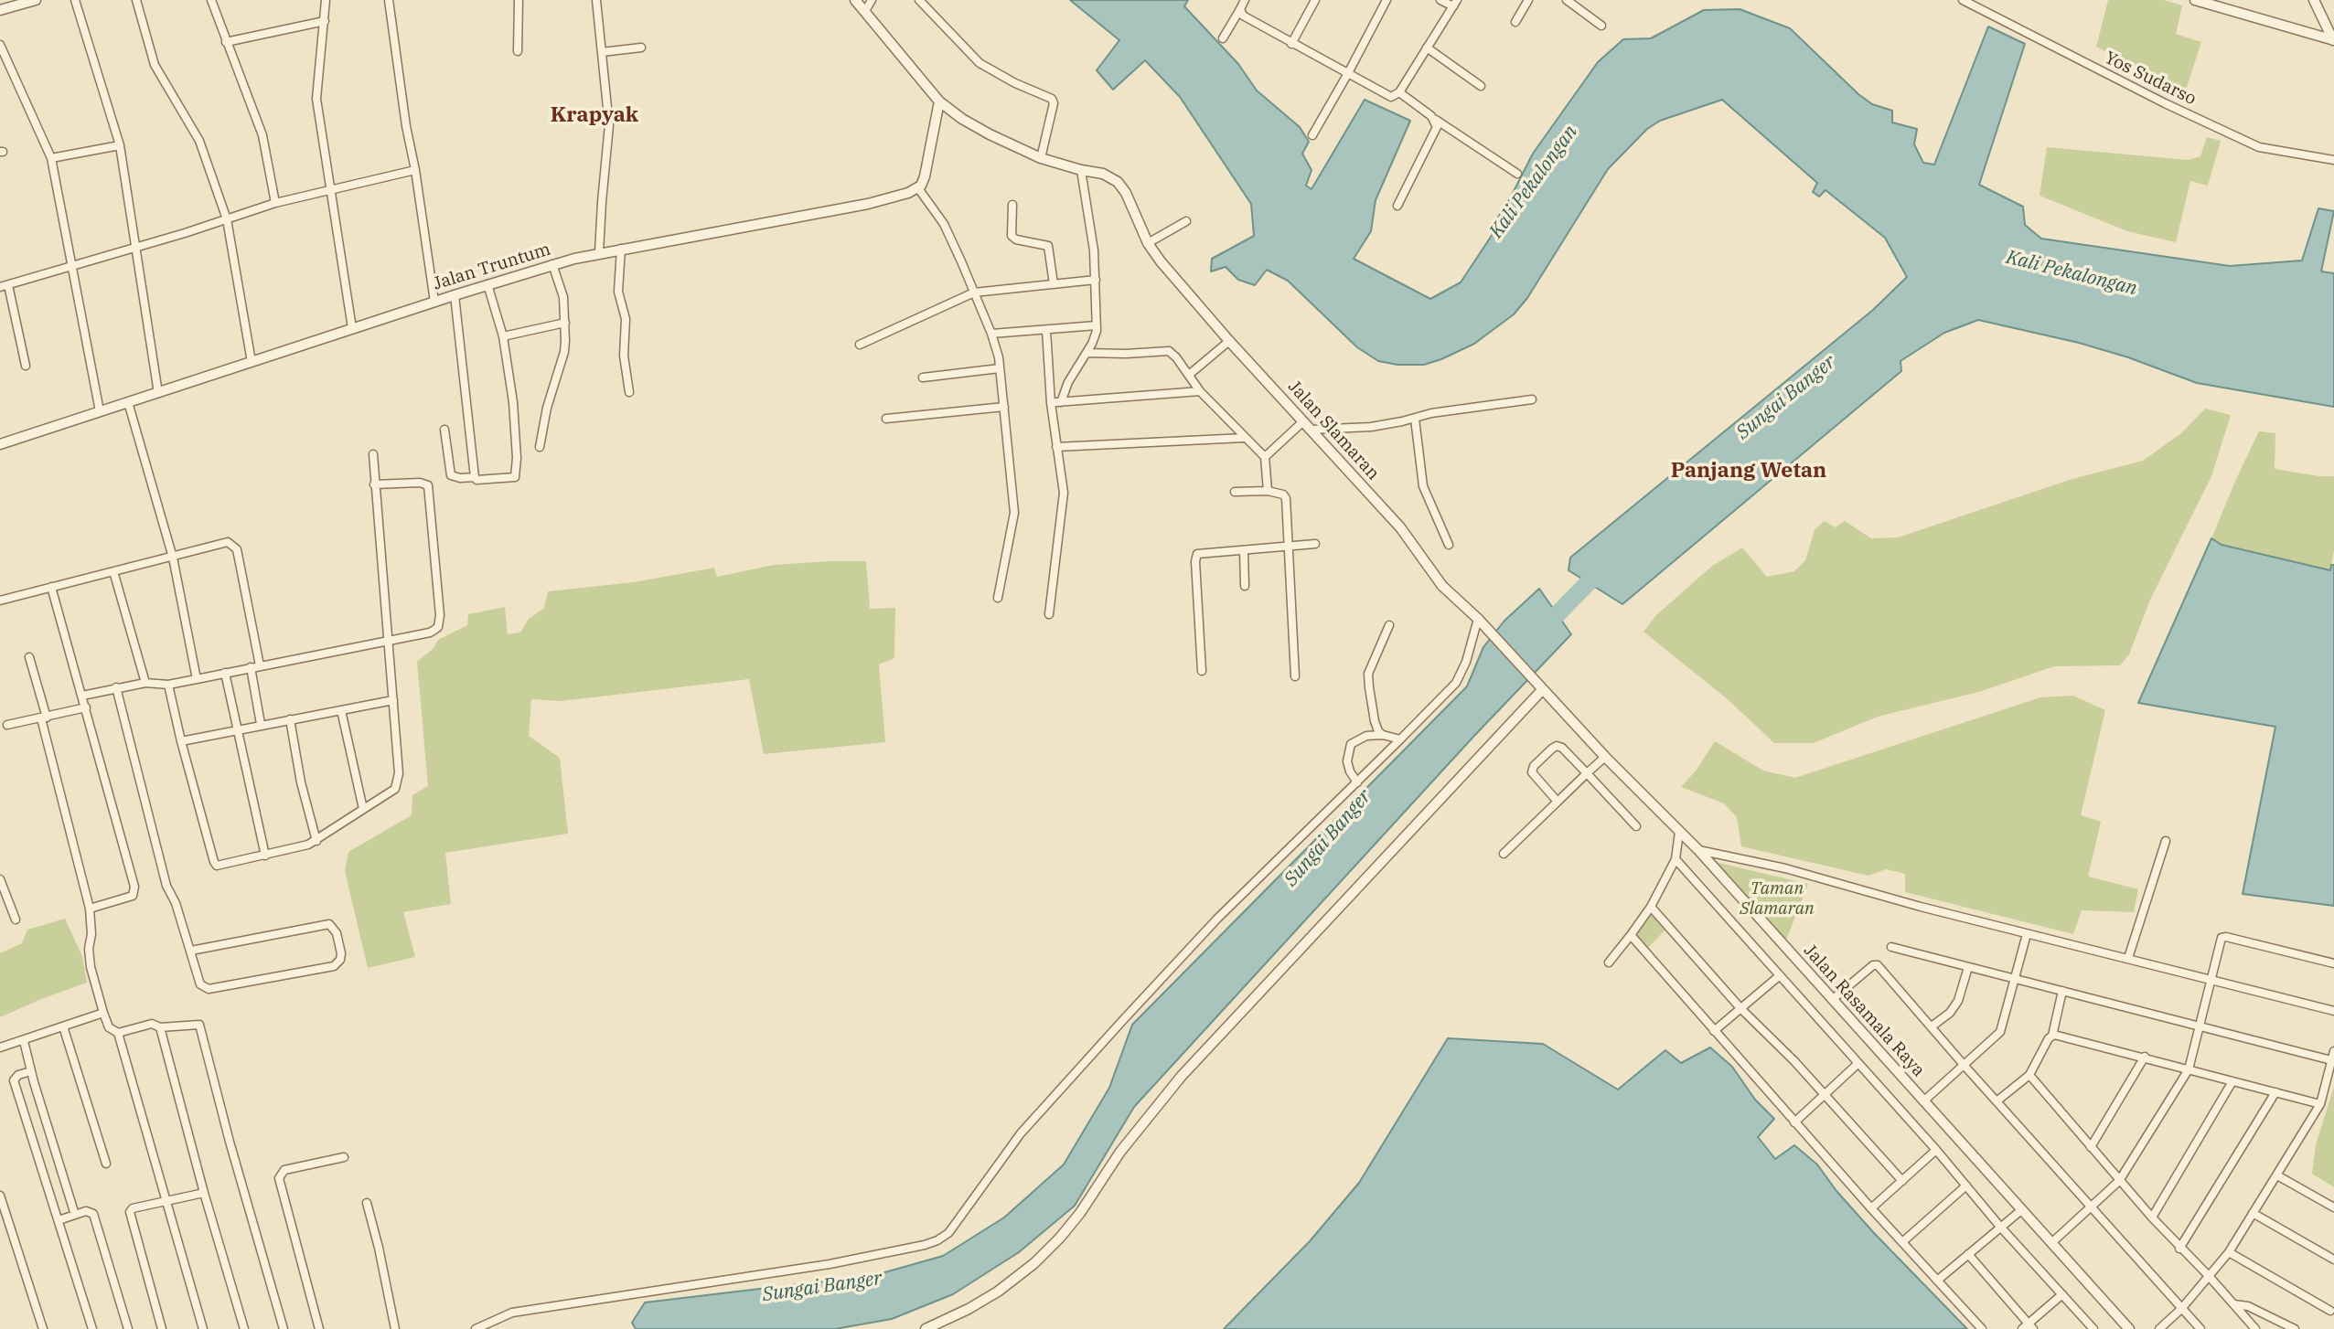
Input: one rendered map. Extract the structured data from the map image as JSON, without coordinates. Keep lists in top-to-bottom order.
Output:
{
  "streets": {
    "street": [
      "Yos Sudarso",
      "Jalan Truntum",
      "Jalan Slamaran",
      "Jalan Rasamala Raya"
    ]
  },
  "crossings": [
    ["Jalan Slamaran", "Jalan Rasamala Raya"]
  ],
  "districts": ["Krapyak", "Panjang Wetan"],
  "water": ["Kali Pekalongan", "Sungai Banger"],
  "parks": ["Taman Slamaran"]
}
